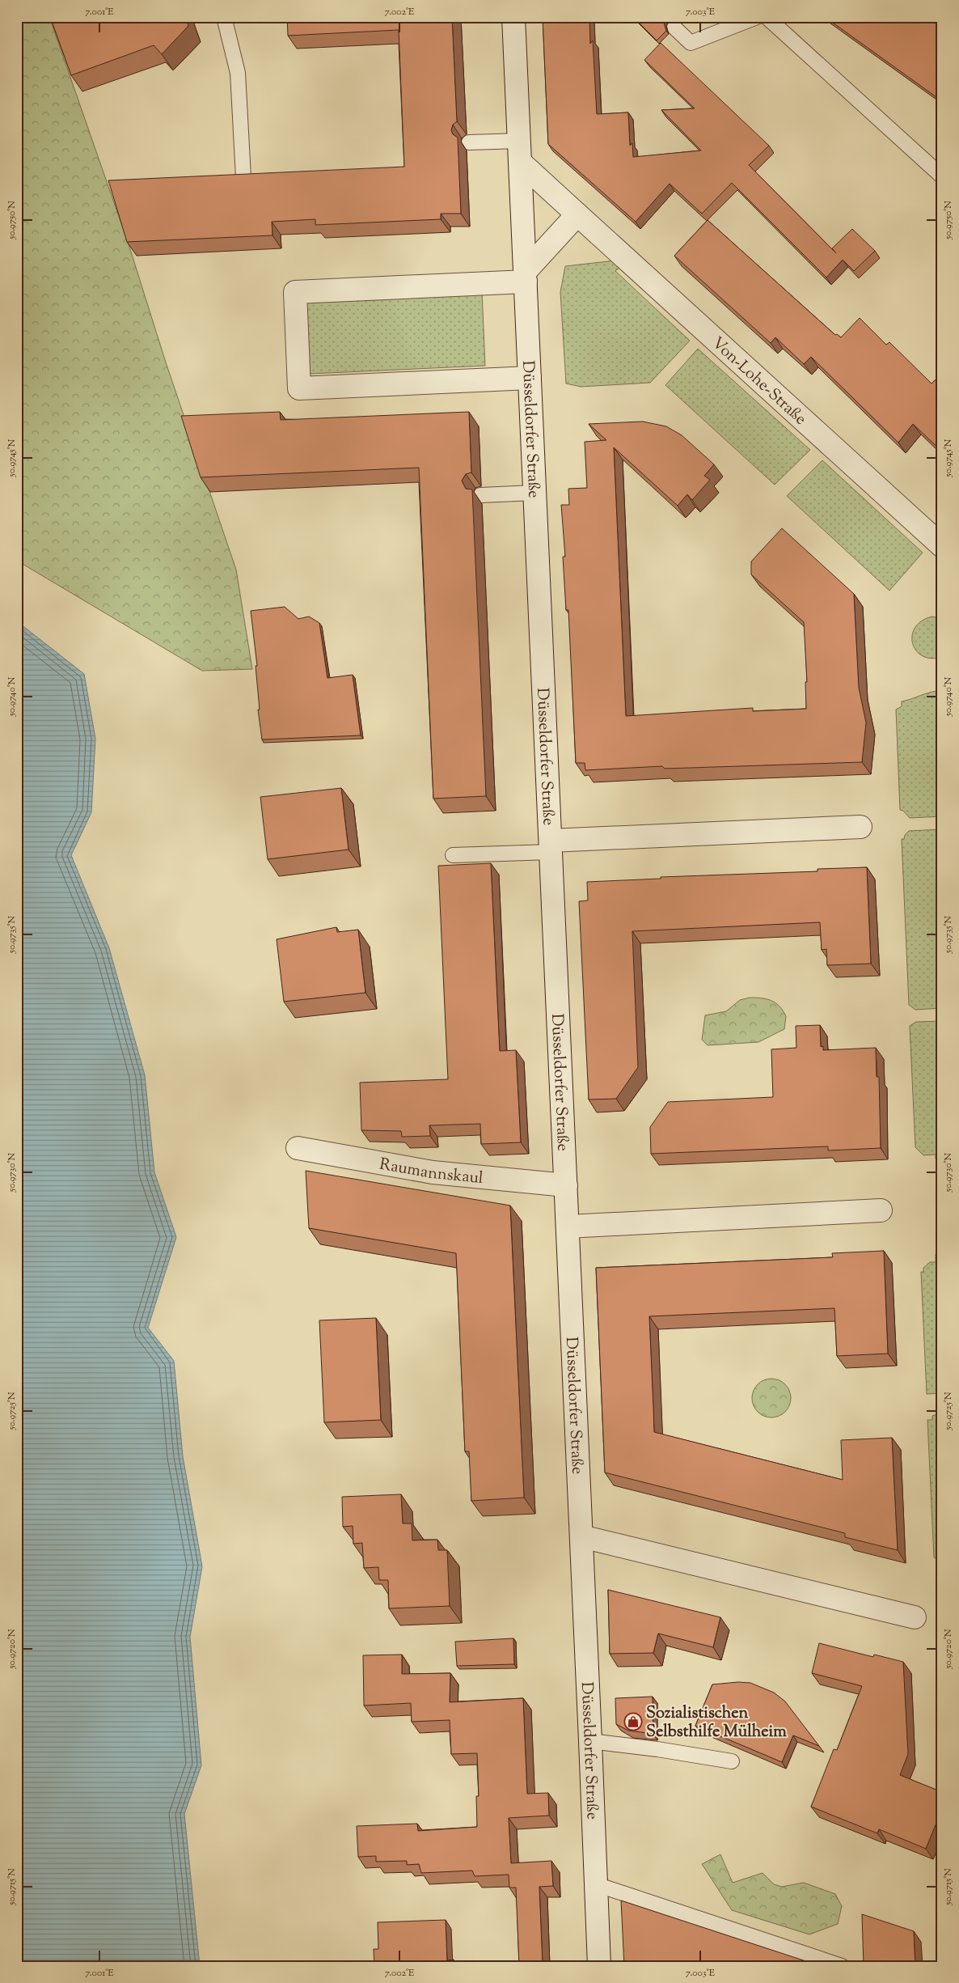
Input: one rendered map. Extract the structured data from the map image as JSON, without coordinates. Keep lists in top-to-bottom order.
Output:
{
  "streets": {
    "street": ["Von-Lohe-Straße", "Düsseldorfer Straße", "Raumannskaul"]
  },
  "crossings": [
    ["Von-Lohe-Straße", "Düsseldorfer Straße"],
    ["Düsseldorfer Straße", "Raumannskaul"]
  ],
  "places": {
    "shop": ["Sozialistischen Selbsthilfe Mülheim"]
  },
  "coordinates": [
    "7.001°E",
    "7.002°E",
    "7.003°E",
    "50.9750°N",
    "50.9745°N",
    "50.9740°N",
    "50.9735°N",
    "50.9730°N",
    "50.9725°N",
    "50.9720°N",
    "50.9715°N"
  ]
}
